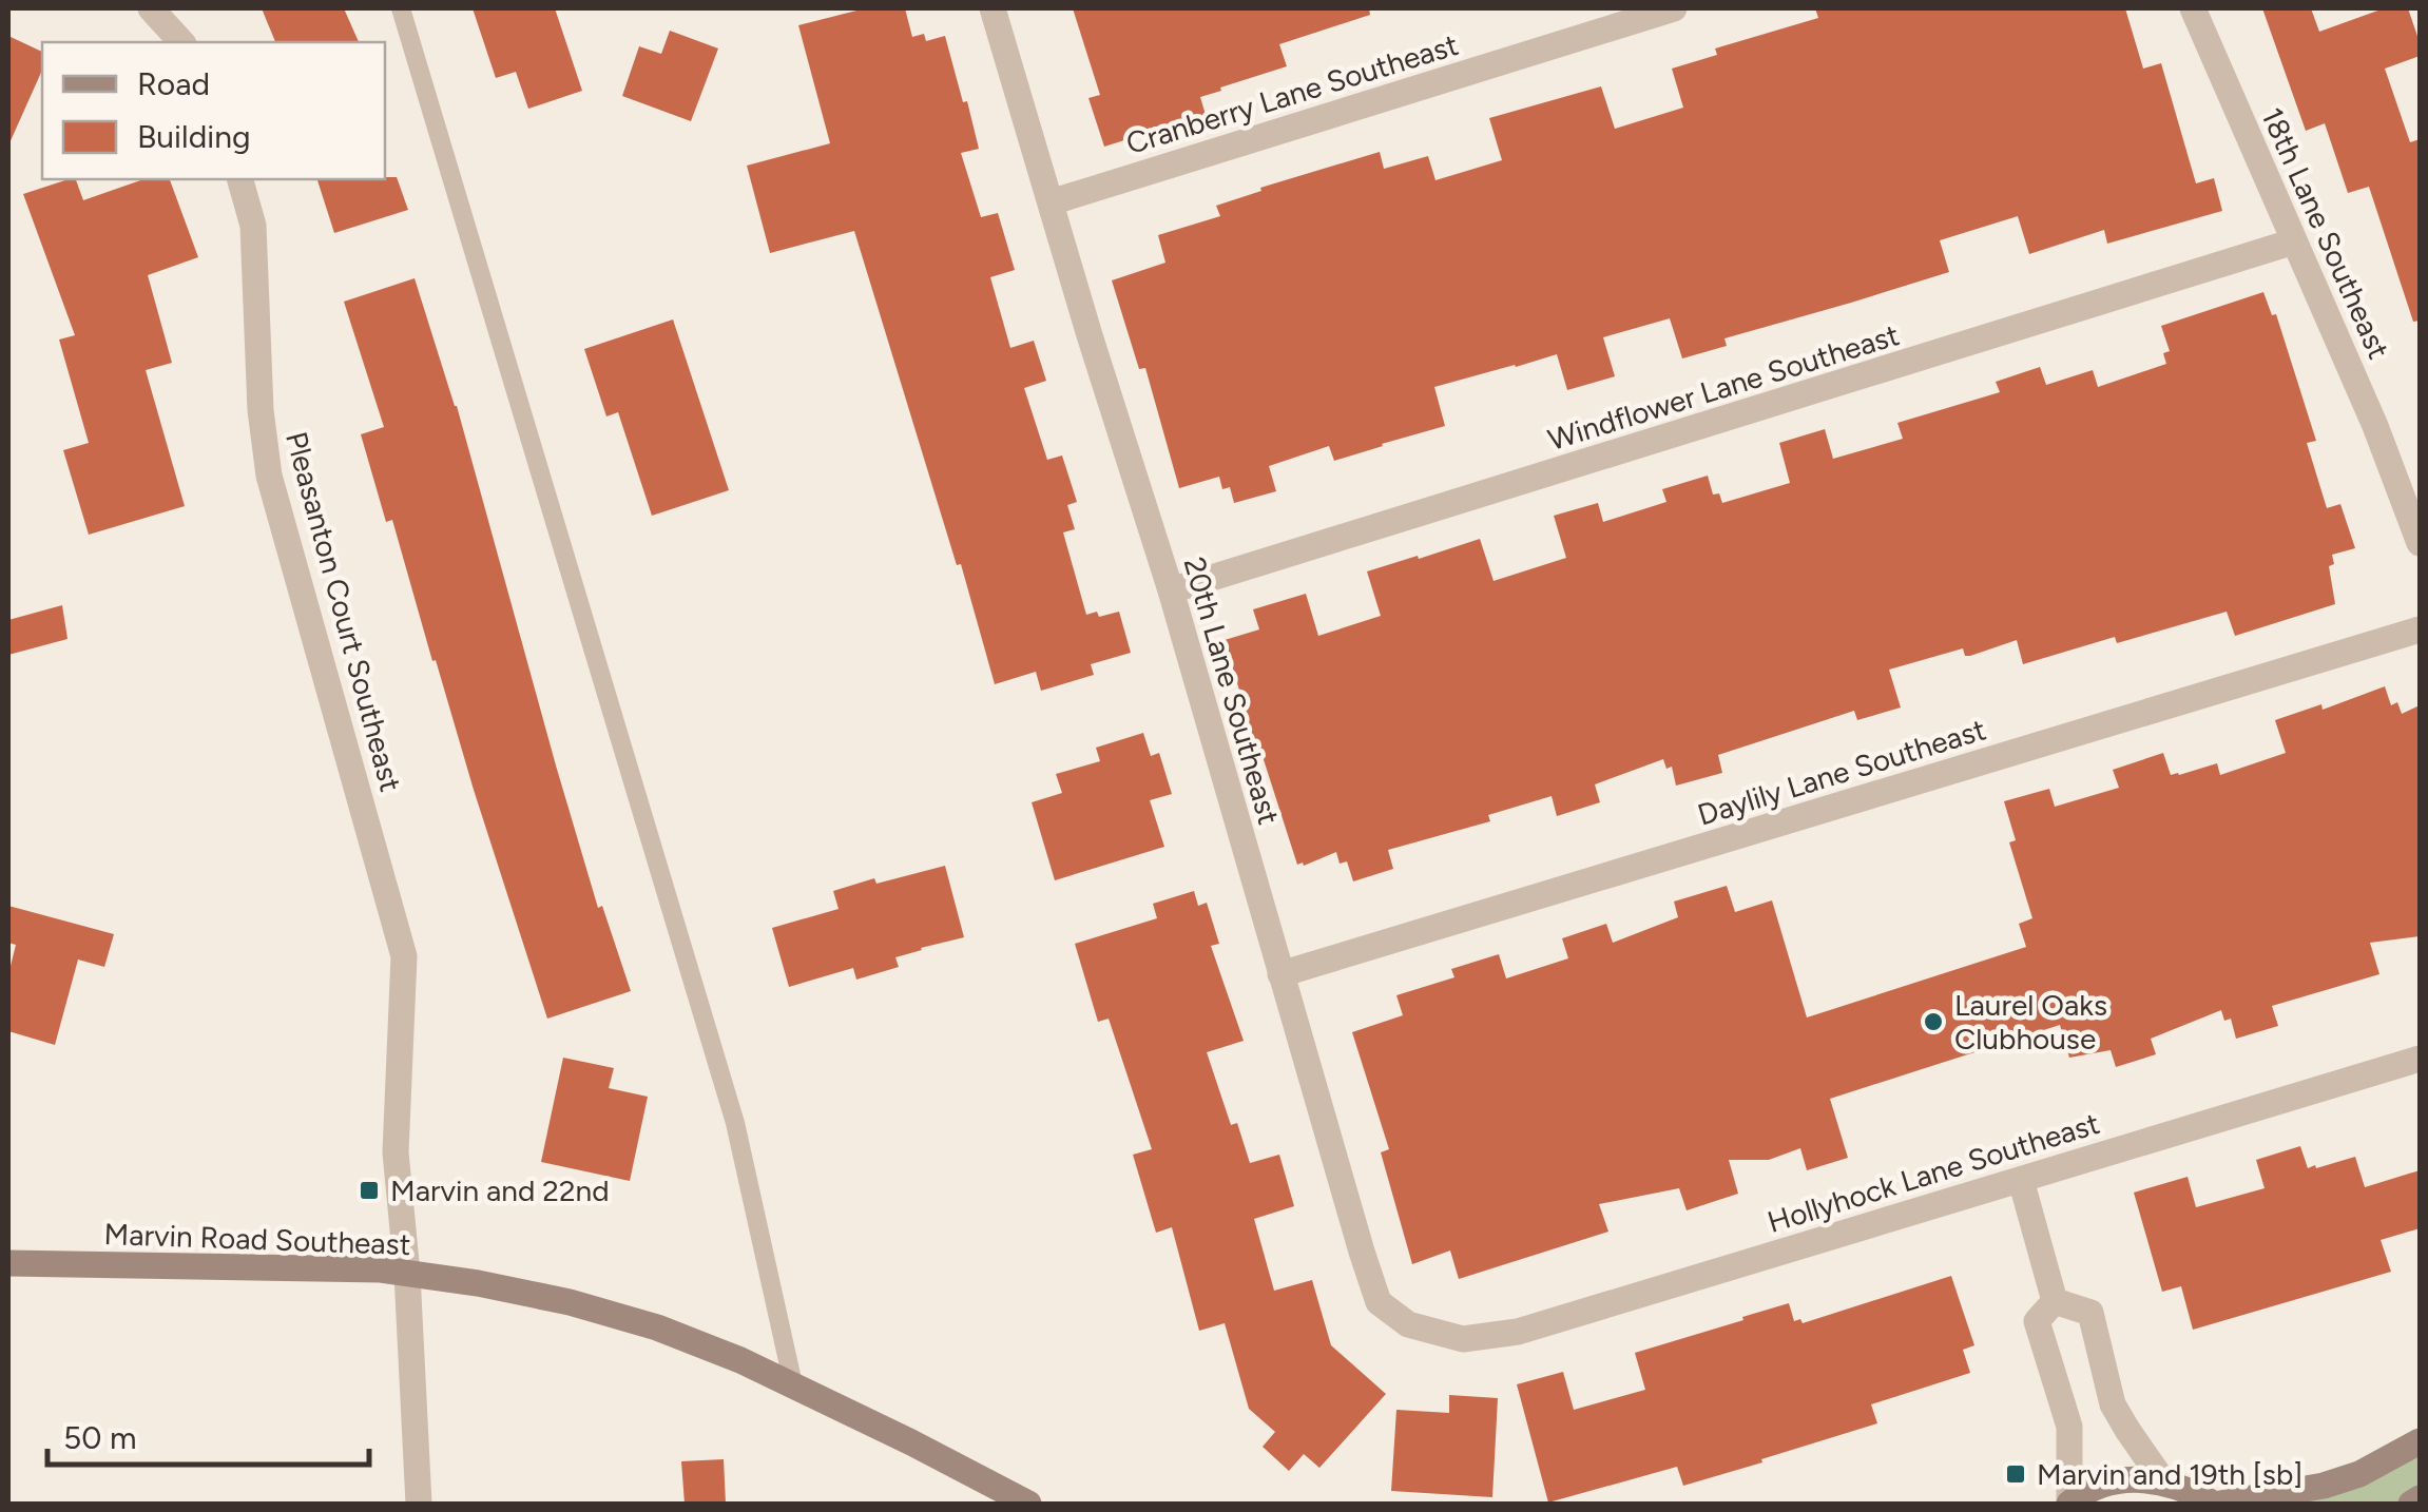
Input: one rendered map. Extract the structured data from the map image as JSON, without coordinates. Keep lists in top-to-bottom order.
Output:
{
  "streets": {
    "street": [
      "Cranberry Lane Southeast",
      "18th Lane Southeast",
      "Windflower Lane Southeast",
      "Pleasanton Court Southeast",
      "20th Lane Southeast",
      "Daylily Lane Southeast",
      "Hollyhock Lane Southeast",
      "Marvin Road Southeast"
    ]
  },
  "crossings": [
    ["Cranberry Lane Southeast", "20th Lane Southeast"],
    ["18th Lane Southeast", "Windflower Lane Southeast"],
    ["Windflower Lane Southeast", "20th Lane Southeast"],
    ["Pleasanton Court Southeast", "Marvin Road Southeast"],
    ["20th Lane Southeast", "Daylily Lane Southeast"],
    ["20th Lane Southeast", "Hollyhock Lane Southeast"]
  ],
  "places": {
    "other": ["Laurel Oaks Clubhouse"],
    "transit": ["Marvin and 22nd", "Marvin and 19th [sb]"]
  },
  "legend": ["Road", "Building"],
  "scale_bar": "50 m"
}
